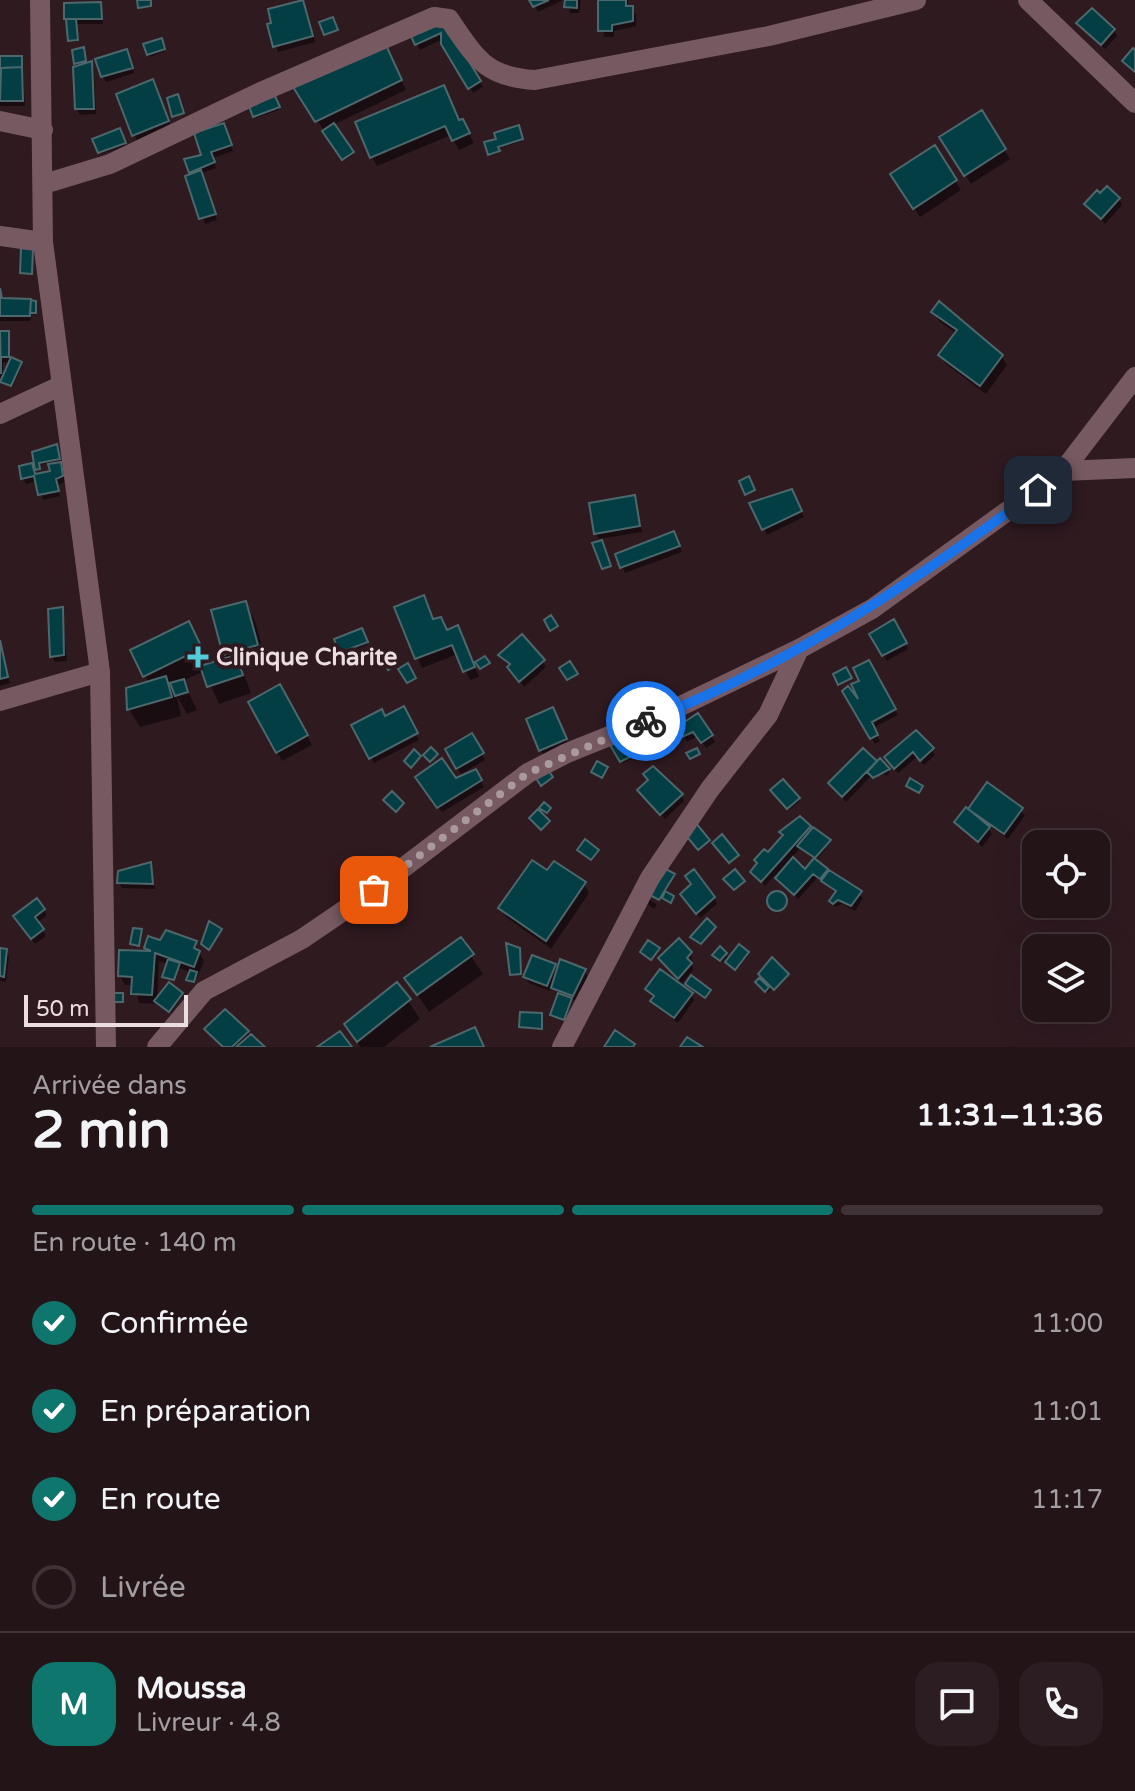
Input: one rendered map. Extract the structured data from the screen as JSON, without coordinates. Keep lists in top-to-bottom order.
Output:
{
  "places": {
    "health": ["Clinique Charite"]
  },
  "scale_bar": "50 m",
  "page": {
    "scale": "50 m",
    "heading": ["2 min", "Arrivée dans", "11:31–11:36"],
    "panel": ["Moussa", "Livreur · 4.8"],
    "bar": "En route · 140 m",
    "list": [
      ["Confirmée", "11:00"],
      ["En préparation", "11:01"],
      ["En route", "11:17"],
      "Livrée"
    ],
    "round": "M"
  }
}
